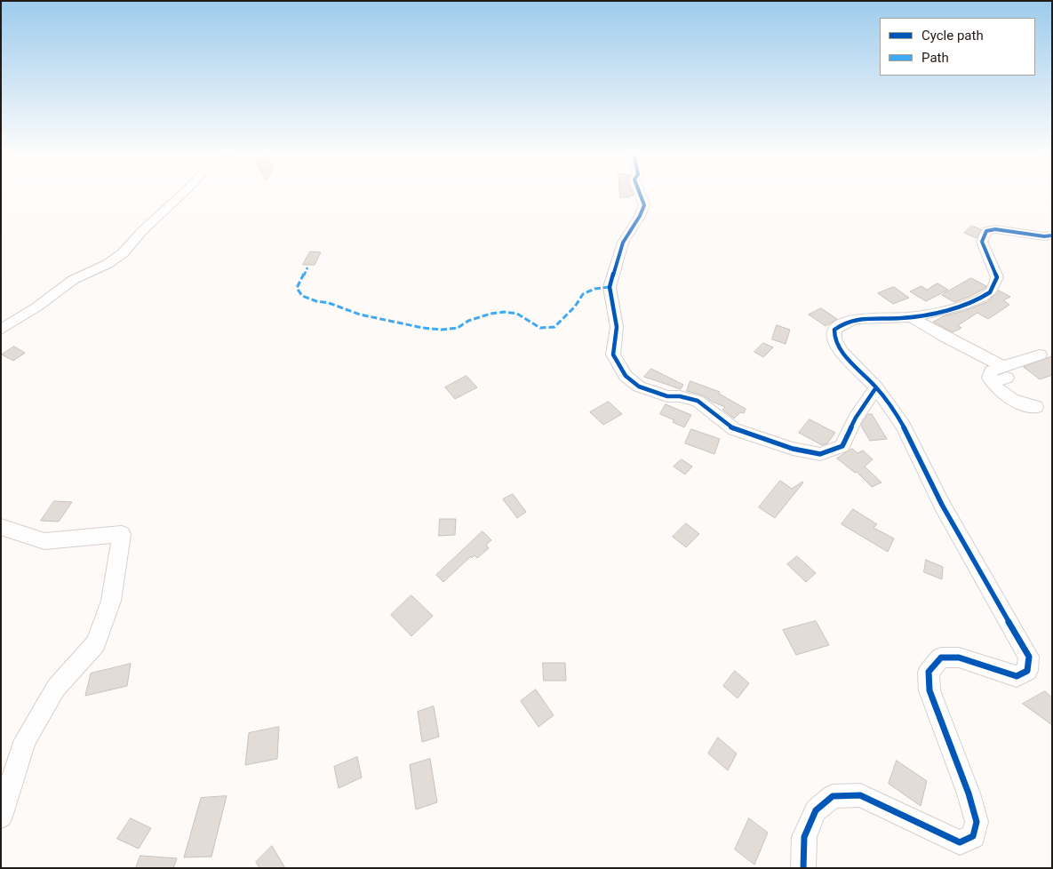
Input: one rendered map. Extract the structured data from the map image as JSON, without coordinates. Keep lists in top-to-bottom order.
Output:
{
  "legend": ["Cycle path", "Path"]
}
